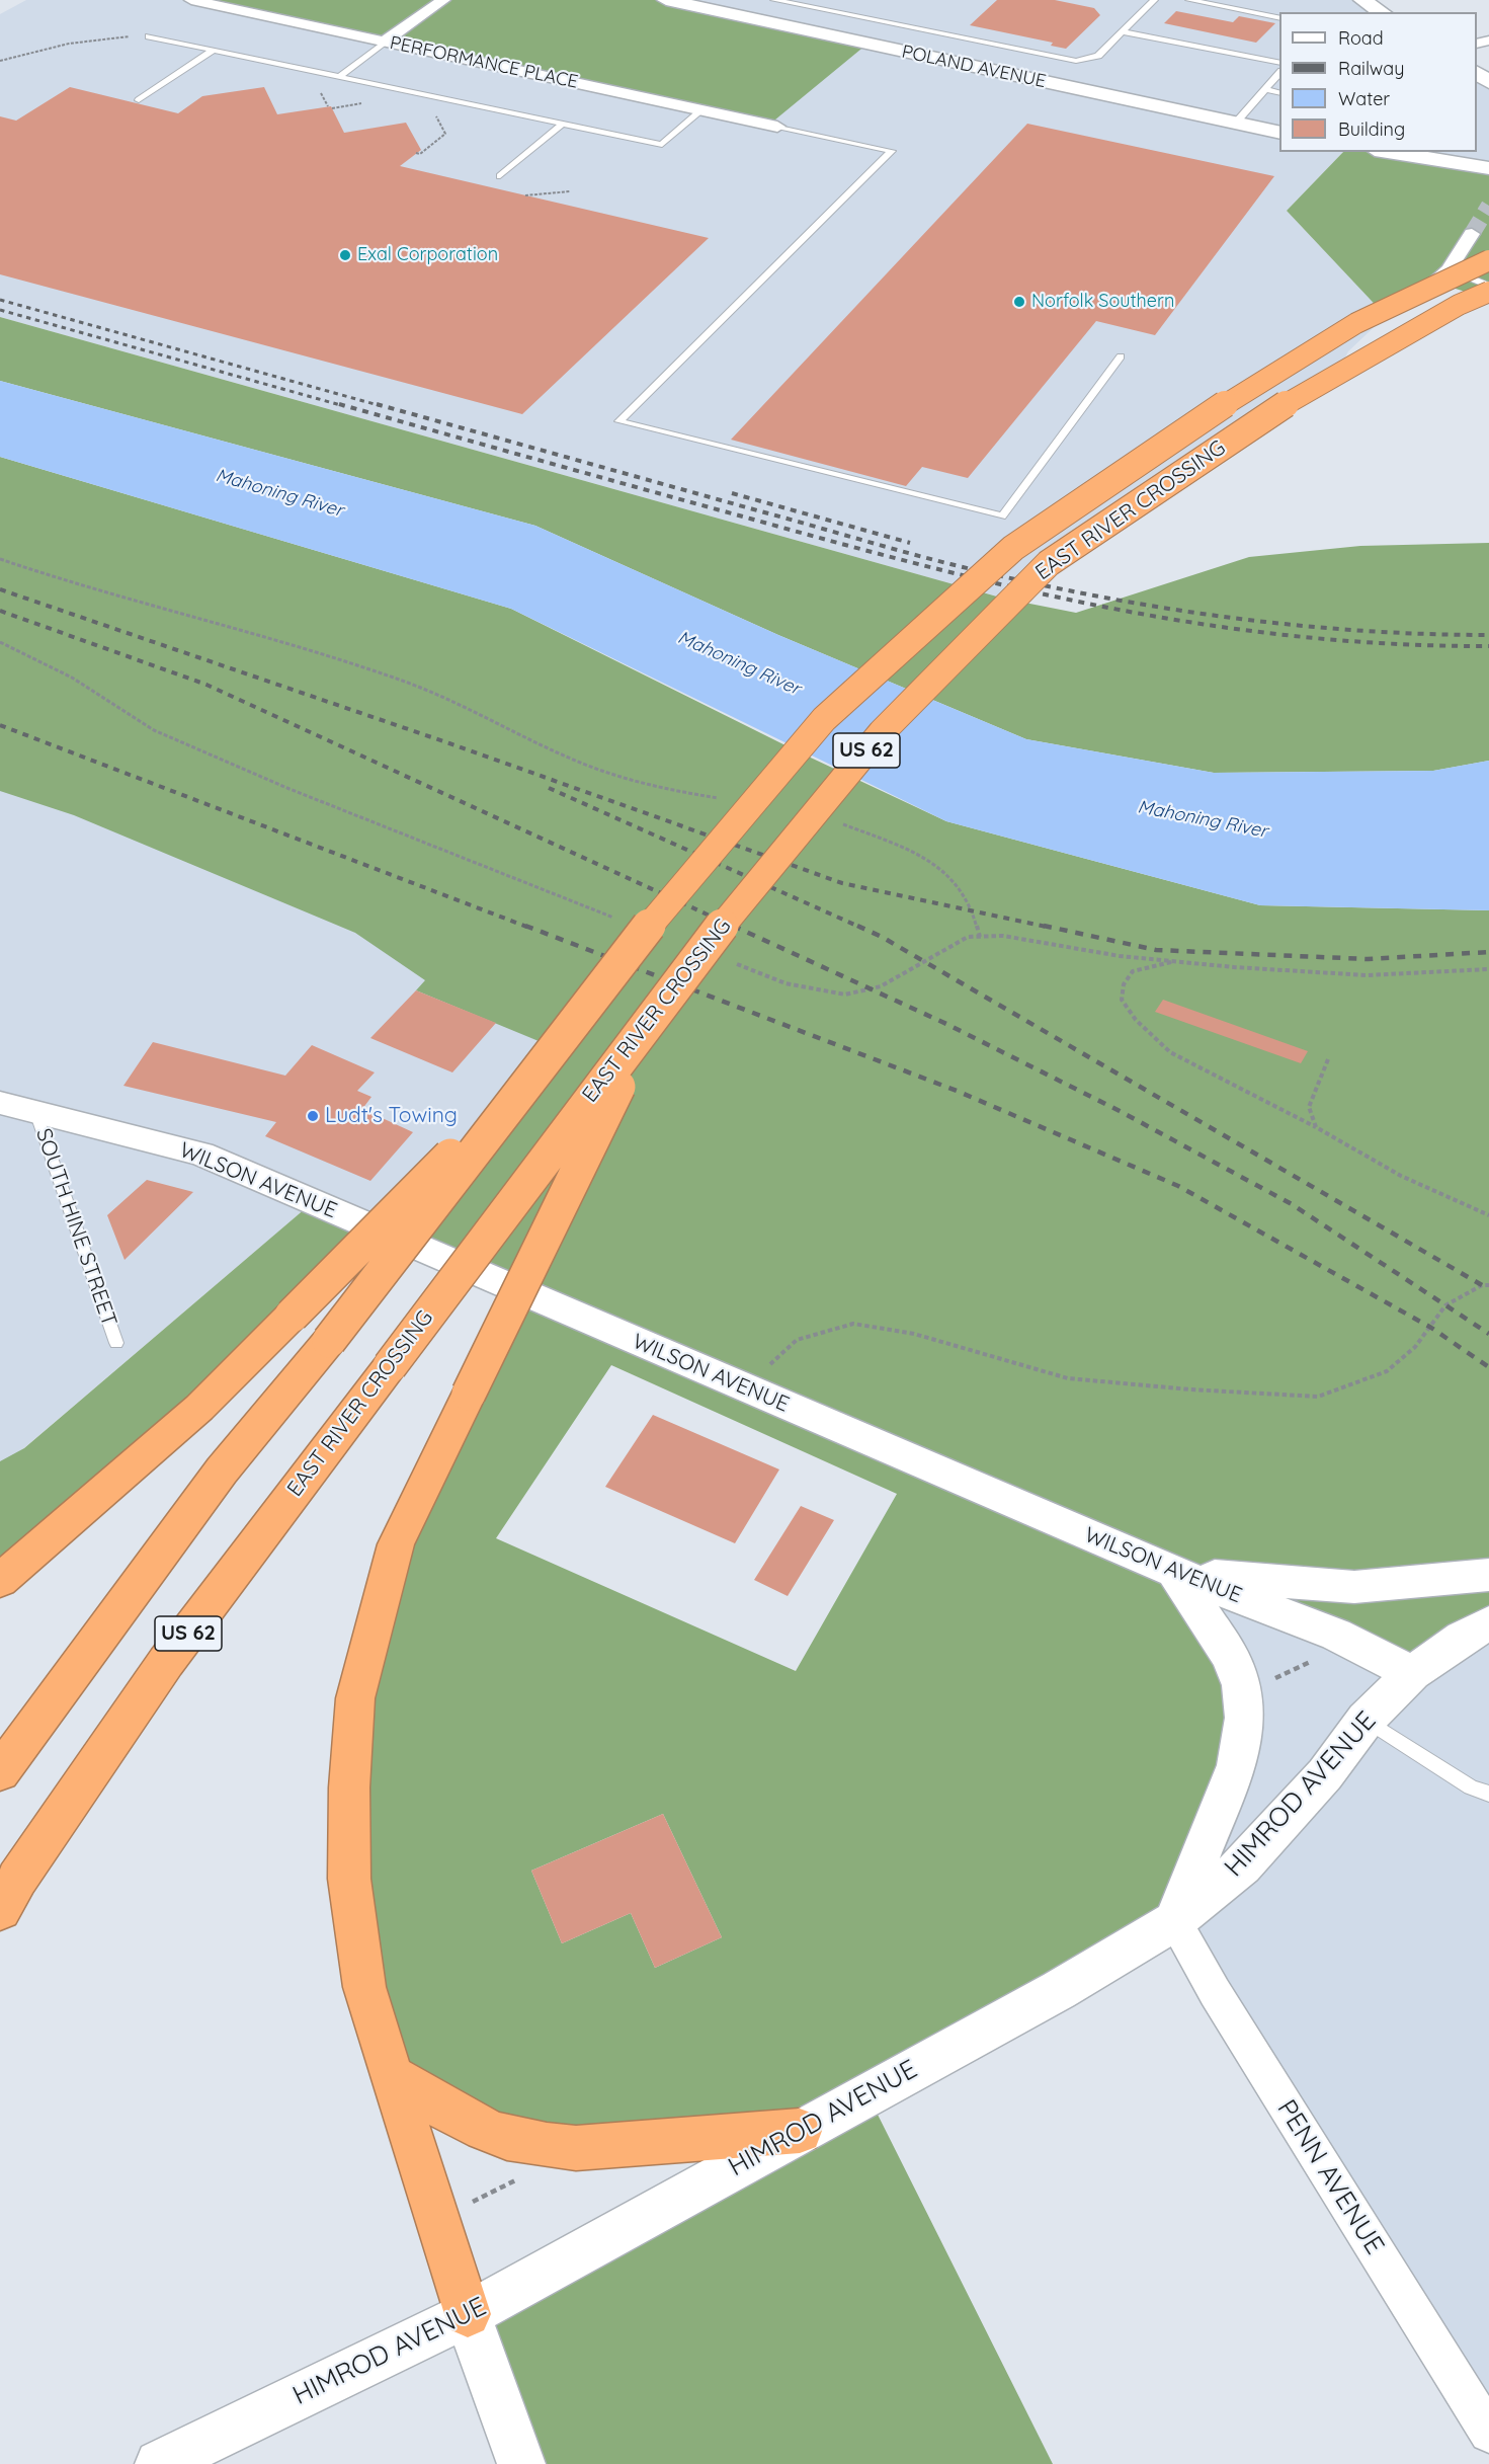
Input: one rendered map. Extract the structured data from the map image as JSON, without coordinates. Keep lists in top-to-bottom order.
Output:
{
  "streets": {
    "highway": ["EAST RIVER CROSSING", "US 62"],
    "main road": ["POLAND AVENUE", "WILSON AVENUE", "HIMROD AVENUE"],
    "street": ["PERFORMANCE PLACE", "PENN AVENUE"],
    "lane": ["SOUTH HINE STREET"]
  },
  "crossings": [
    ["WILSON AVENUE", "SOUTH HINE STREET"],
    ["WILSON AVENUE", "HIMROD AVENUE"],
    ["HIMROD AVENUE", "PENN AVENUE"]
  ],
  "water": ["Mahoning River"],
  "places": ["Exal Corporation", "Norfolk Southern", "Ludt's Towing"],
  "legend": [
    "Road",
    "Railway",
    "Water",
    "Building"
  ]
}
